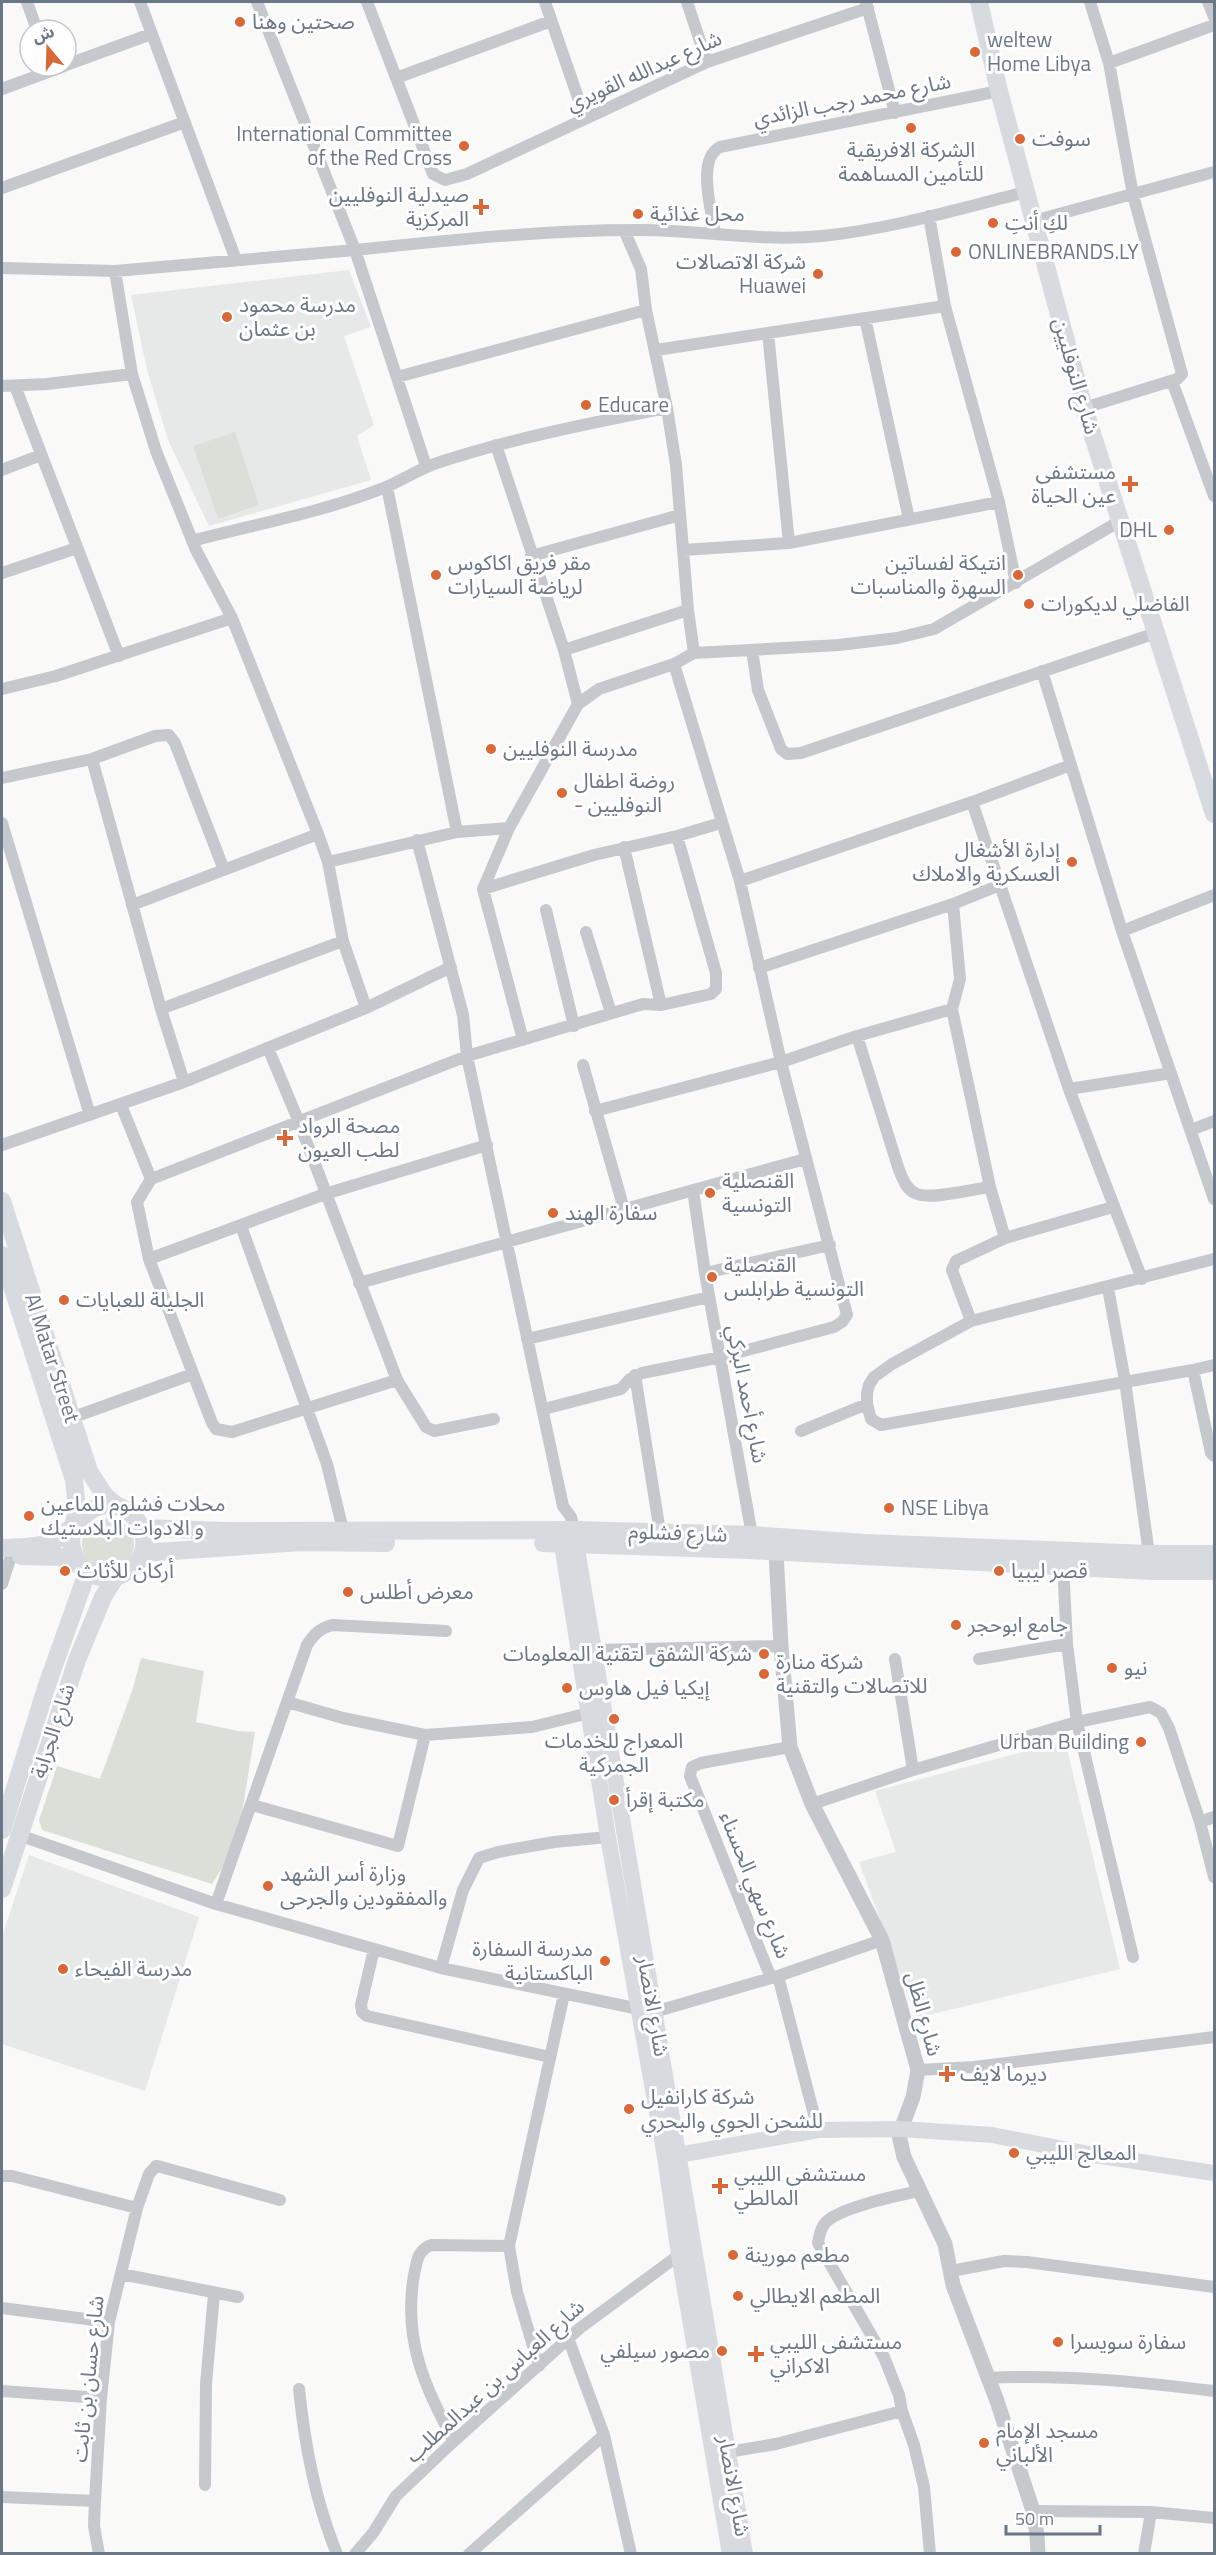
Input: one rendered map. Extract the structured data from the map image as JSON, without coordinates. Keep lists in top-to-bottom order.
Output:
{
  "streets": {
    "main road": [
      "شارع النوفليين",
      "Al Matar Street",
      "شارع فشلوم",
      "شارع الجرابة",
      "شارع الانصار"
    ],
    "street": [
      "شارع عبدالله القويري",
      "شارع محمد رجب الزائدي",
      "شارع أحمد البركي",
      "شارع سهي الحسناء",
      "شارع الظل",
      "شارع حسان بن ثابت",
      "شارع العباس بن عبدالمطلب"
    ]
  },
  "crossings": [
    ["شارع محمد رجب الزائدي", "شارع النوفليين"],
    ["Al Matar Street", "شارع فشلوم"],
    ["Al Matar Street", "شارع الجرابة"],
    ["شارع أحمد البركي", "شارع فشلوم"],
    ["شارع فشلوم", "شارع الجرابة"],
    ["شارع فشلوم", "شارع الانصار"],
    ["شارع فشلوم", "شارع الظل"],
    ["شارع سهي الحسناء", "شارع الظل"],
    ["شارع الانصار", "شارع العباس بن عبدالمطلب"]
  ],
  "places": {
    "other": [
      "صحتين وهنا",
      "weltew Home Libya",
      "الشركة الافريقية للتأمين المساهمة",
      "سوفت",
      "International Committee of the Red Cross",
      "محل غذائية",
      "لكِ أنتِ",
      "ONLINEBRANDS.LY",
      "شركة الاتصالات Huawei",
      "مدرسة محمود بن عثمان",
      "Educare",
      "DHL",
      "مقر فريق اكاكوس لرياضة السيارات",
      "انتيكة لفساتين السهرة والمناسبات",
      "الفاضلي لديكورات",
      "مدرسة النوفليين",
      "روضة اطفال - النوفليين",
      "إدارة الأشغال العسكرية والاملاك",
      "القنصلية التونسية",
      "سفارة الهند",
      "القنصلية التونسية طرابلس",
      "الجليلة للعبايات",
      "NSE Libya",
      "محلات فشلوم للماعين و الادوات البلاستيك",
      "أركان للأثاث",
      "قصر ليبيا",
      "معرض أطلس",
      "جامع ابوحجر",
      "شركة الشفق لتقنية المعلومات",
      "نيو",
      "شركة منارة للاتصالات والتقنية",
      "إيكيا فيل هاوس",
      "المعراج للخدمات الجمركية",
      "Urban Building",
      "مكتبة إقرأ",
      "وزارة أسر الشهد والمفقودين والجرحى",
      "مدرسة السفارة الباكستانية",
      "مدرسة الفيحاء",
      "شركة كارانفيل للشحن الجوي والبحري",
      "المعالج الليبي",
      "مطعم مورينة",
      "المطعم الايطالي",
      "سفارة سويسرا",
      "مصور سيلفي",
      "مسجد الإمام الألباني"
    ],
    "health": [
      "صيدلية النوفليين المركزية",
      "مستشفى عين الحياة",
      "مصحة الرواد لطب العيون",
      "ديرما لايف",
      "مستشفي الليبي المالطي",
      "مستشفى الليبي الاكراني"
    ]
  },
  "scale_bar": "50 m",
  "north": "top"
}
